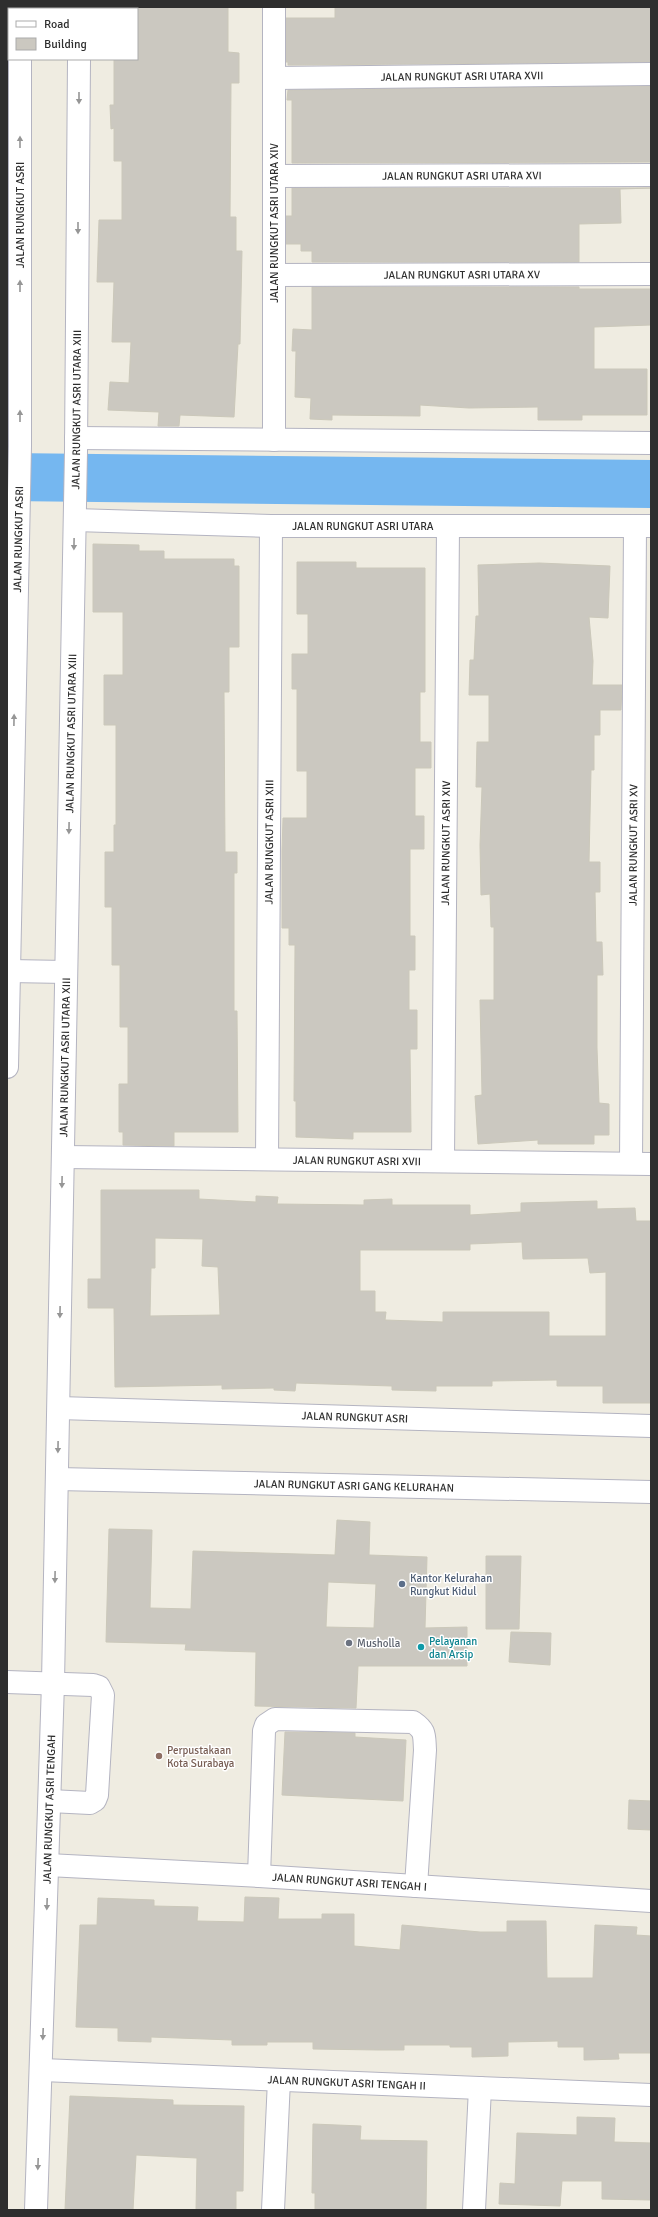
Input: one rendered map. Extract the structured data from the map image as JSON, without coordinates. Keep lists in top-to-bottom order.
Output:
{
  "streets": {
    "street": [
      "JALAN RUNGKUT ASRI UTARA XVII",
      "JALAN RUNGKUT ASRI UTARA XVI",
      "JALAN RUNGKUT ASRI",
      "JALAN RUNGKUT ASRI UTARA XIV",
      "JALAN RUNGKUT ASRI UTARA XV",
      "JALAN RUNGKUT ASRI UTARA XIII",
      "JALAN RUNGKUT ASRI UTARA",
      "JALAN RUNGKUT ASRI XIII",
      "JALAN RUNGKUT ASRI XIV",
      "JALAN RUNGKUT ASRI XV",
      "JALAN RUNGKUT ASRI XVII",
      "JALAN RUNGKUT ASRI GANG KELURAHAN",
      "JALAN RUNGKUT ASRI TENGAH",
      "JALAN RUNGKUT ASRI TENGAH I",
      "JALAN RUNGKUT ASRI TENGAH II"
    ]
  },
  "crossings": [
    ["JALAN RUNGKUT ASRI UTARA XVII", "JALAN RUNGKUT ASRI UTARA XIV"],
    ["JALAN RUNGKUT ASRI UTARA XVI", "JALAN RUNGKUT ASRI UTARA XIV"],
    ["JALAN RUNGKUT ASRI", "JALAN RUNGKUT ASRI UTARA XIII"],
    ["JALAN RUNGKUT ASRI", "JALAN RUNGKUT ASRI TENGAH"],
    ["JALAN RUNGKUT ASRI UTARA XIV", "JALAN RUNGKUT ASRI UTARA XV"],
    ["JALAN RUNGKUT ASRI UTARA XIII", "JALAN RUNGKUT ASRI UTARA"],
    ["JALAN RUNGKUT ASRI UTARA XIII", "JALAN RUNGKUT ASRI XVII"],
    ["JALAN RUNGKUT ASRI UTARA XIII", "JALAN RUNGKUT ASRI TENGAH"],
    ["JALAN RUNGKUT ASRI UTARA", "JALAN RUNGKUT ASRI XIII"],
    ["JALAN RUNGKUT ASRI UTARA", "JALAN RUNGKUT ASRI XIV"],
    ["JALAN RUNGKUT ASRI UTARA", "JALAN RUNGKUT ASRI XV"],
    ["JALAN RUNGKUT ASRI XIII", "JALAN RUNGKUT ASRI XVII"],
    ["JALAN RUNGKUT ASRI XIV", "JALAN RUNGKUT ASRI XVII"],
    ["JALAN RUNGKUT ASRI XV", "JALAN RUNGKUT ASRI XVII"],
    ["JALAN RUNGKUT ASRI GANG KELURAHAN", "JALAN RUNGKUT ASRI TENGAH"],
    ["JALAN RUNGKUT ASRI TENGAH", "JALAN RUNGKUT ASRI TENGAH I"],
    ["JALAN RUNGKUT ASRI TENGAH", "JALAN RUNGKUT ASRI TENGAH II"]
  ],
  "one_way": ["JALAN RUNGKUT ASRI", "JALAN RUNGKUT ASRI UTARA XIII", "JALAN RUNGKUT ASRI TENGAH"],
  "places": [
    "Kantor Kelurahan Rungkut Kidul",
    "Musholla",
    "Pelayanan dan Arsip",
    "Perpustakaan Kota Surabaya"
  ],
  "legend": ["Road", "Building"]
}
